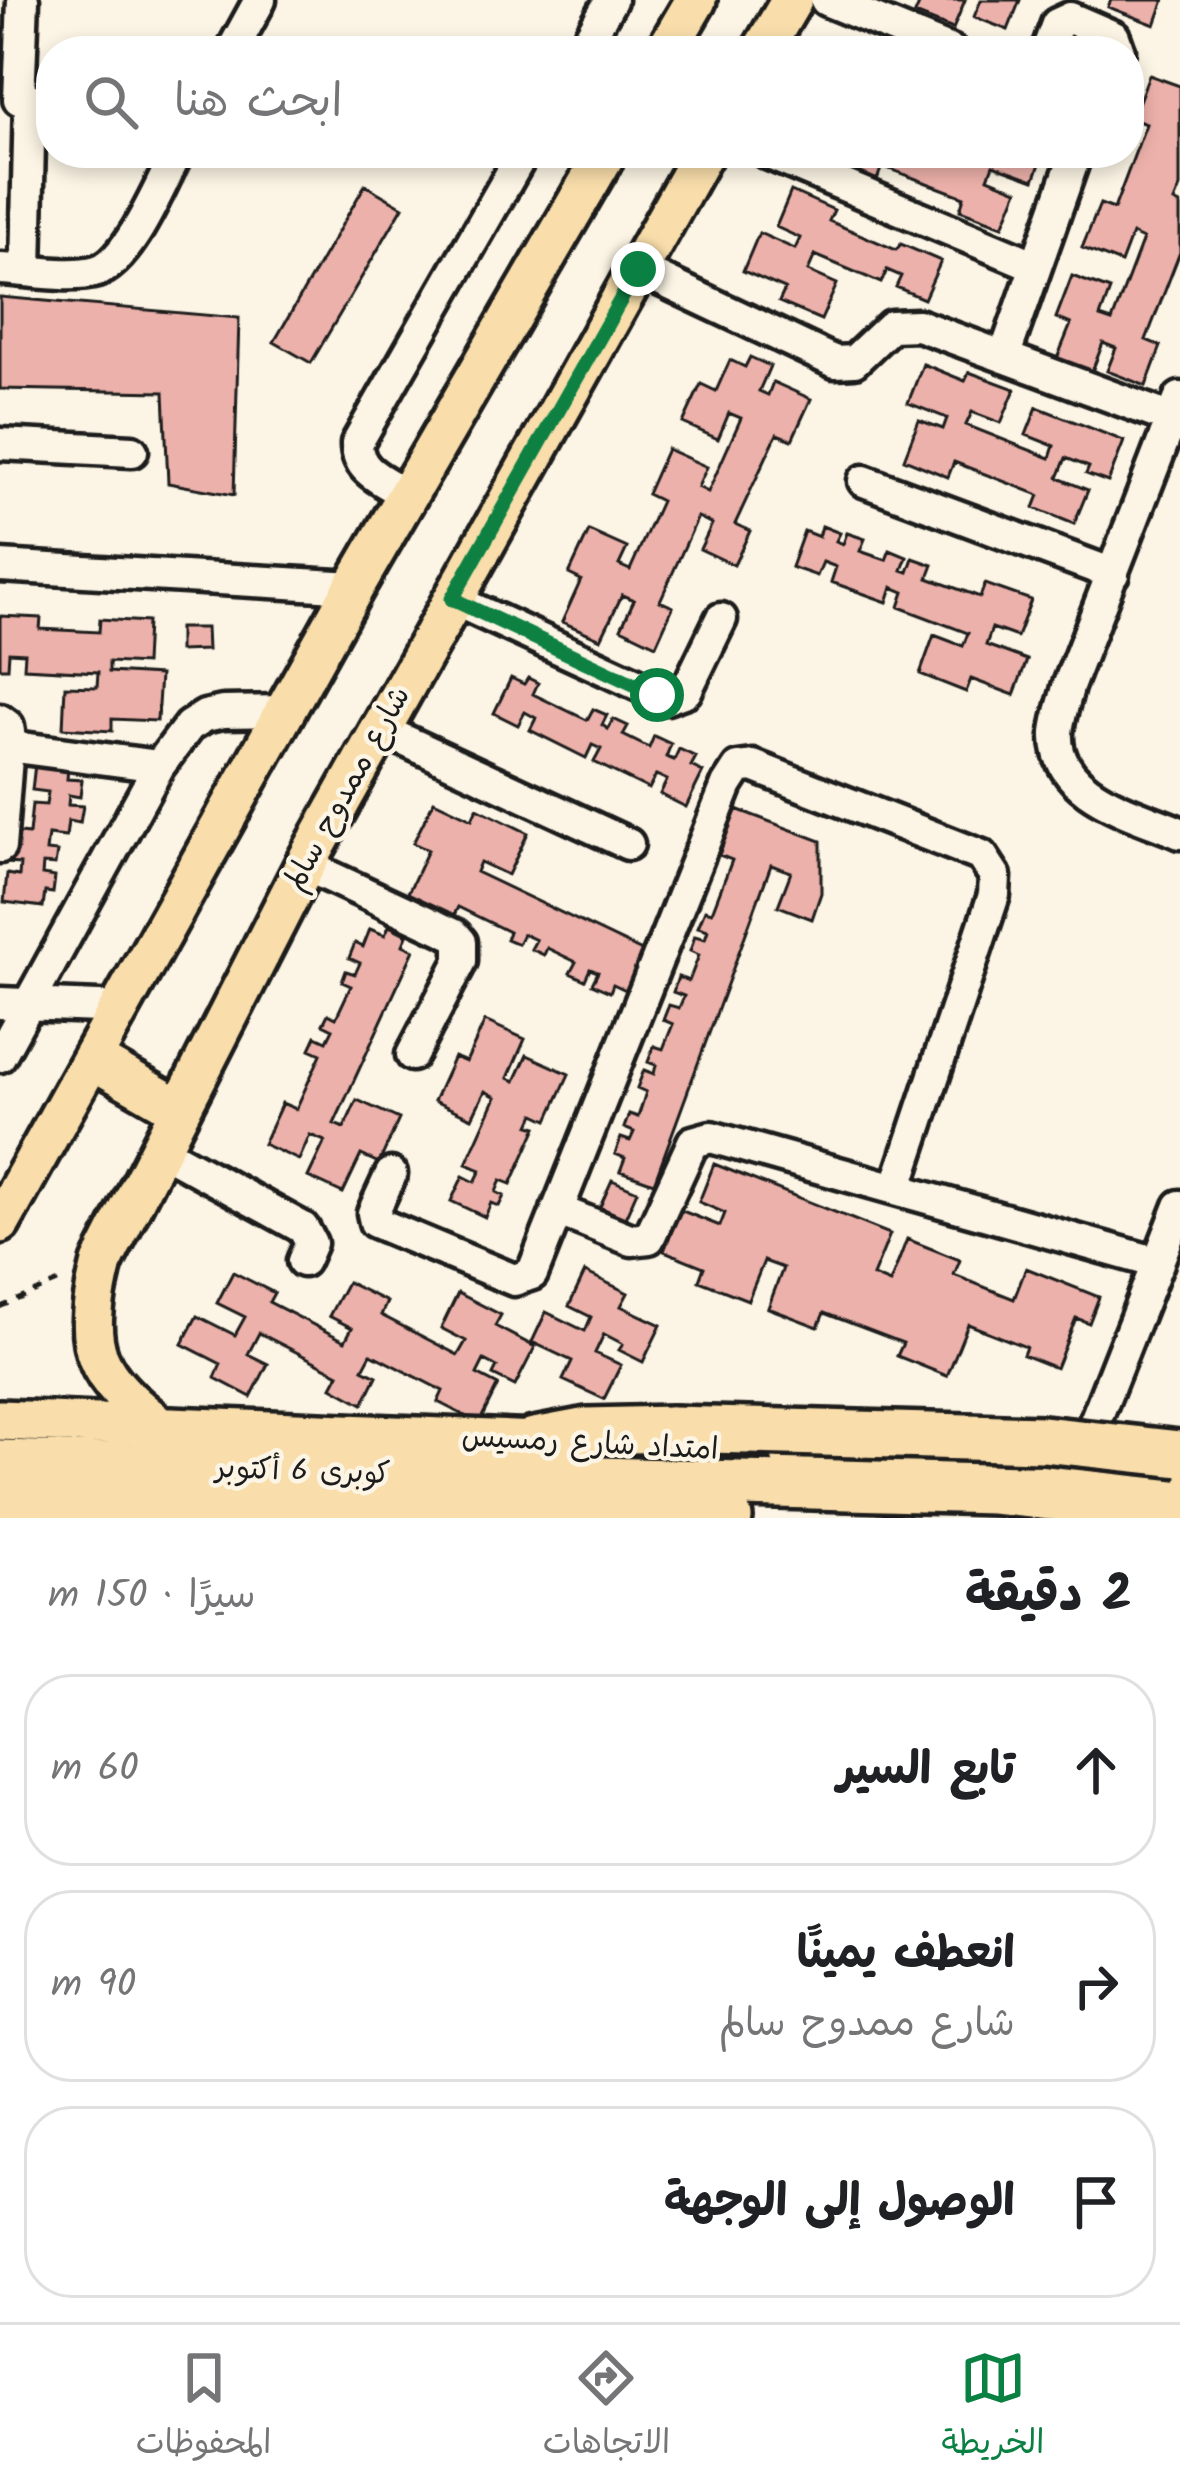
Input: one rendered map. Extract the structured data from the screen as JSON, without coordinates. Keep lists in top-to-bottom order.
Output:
{
  "streets": {
    "highway": ["كوبرى 6 أكتوبر"],
    "main road": ["شارع ممدوح سالم", "امتداد شارع رمسيس"]
  },
  "crossings": [
    ["شارع ممدوح سالم", "امتداد شارع رمسيس"]
  ],
  "page": {
    "search": "ابحث هنا",
    "heading": ["2 دقيقة", "سيرًا · 150 m"],
    "list": [
      ["تابع السير", "60 m"],
      ["انعطف يمينًا", "شارع ممدوح سالم", "90 m"],
      "الوصول إلى الوجهة"
    ],
    "nav": ["الخريطة", "الاتجاهات", "المحفوظات"]
  }
}
